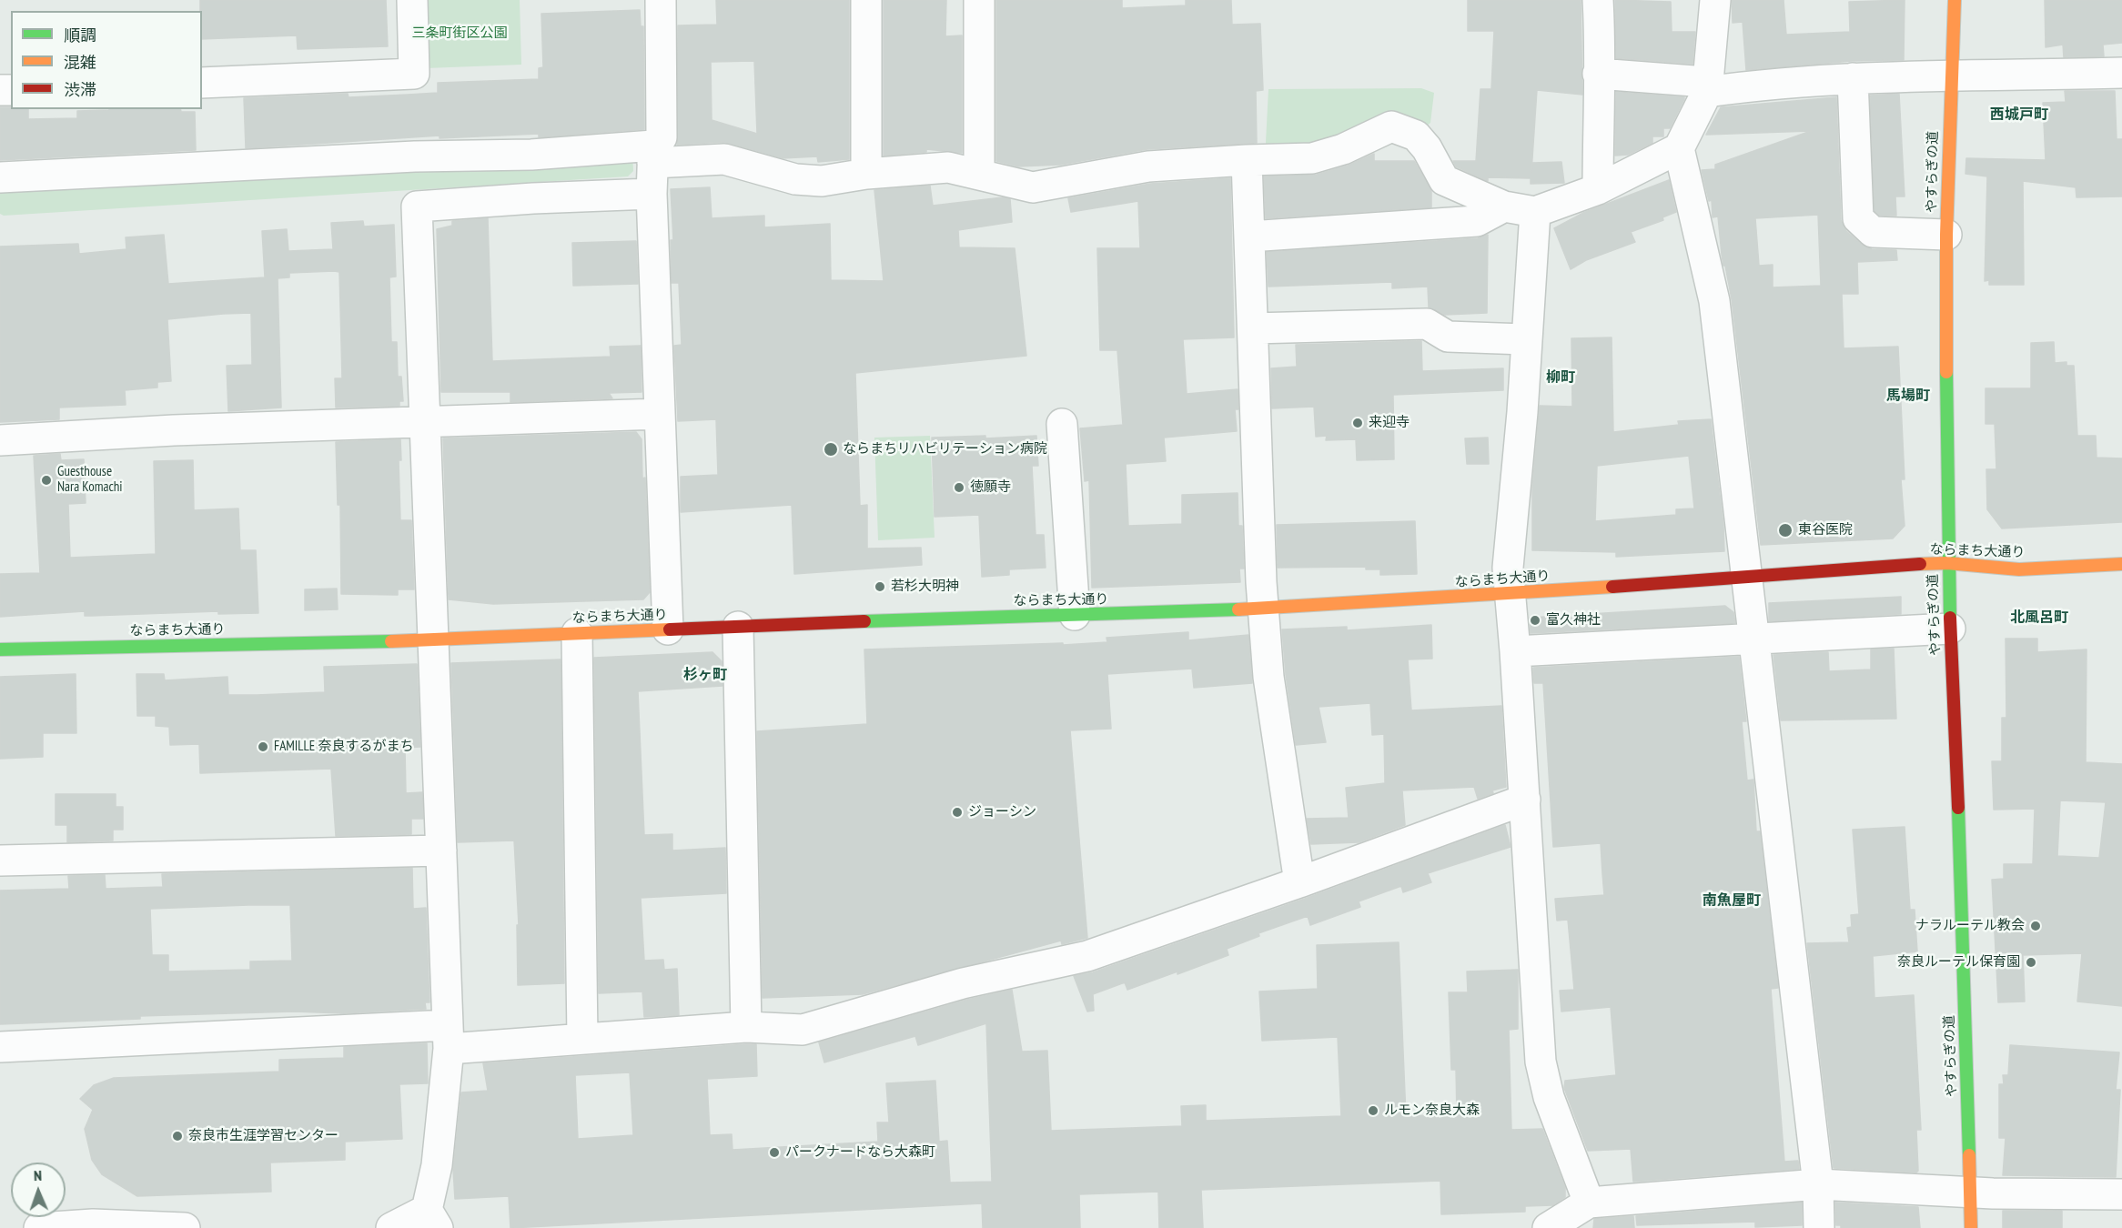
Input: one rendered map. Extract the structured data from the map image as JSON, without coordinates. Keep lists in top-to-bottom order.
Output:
{
  "streets": {
    "street": ["やすらぎの道", "ならまち大通り"]
  },
  "crossings": [
    ["やすらぎの道", "ならまち大通り"]
  ],
  "districts": [
    "西城戸町",
    "柳町",
    "馬場町",
    "北風呂町",
    "杉ヶ町",
    "南魚屋町"
  ],
  "parks": ["三条町街区公園"],
  "places": [
    "来迎寺",
    "ならまちリハビリテーション病院",
    "Guesthouse Nara Komachi",
    "徳願寺",
    "東谷医院",
    "若杉大明神",
    "富久神社",
    "FAMILLE 奈良するがまち",
    "ジョーシン",
    "ナラルーテル教会",
    "奈良ルーテル保育園",
    "ルモン奈良大森",
    "奈良市生涯学習センター",
    "パークナードなら大森町"
  ],
  "legend": ["順調", "混雑", "渋滞"],
  "north": "top"
}
